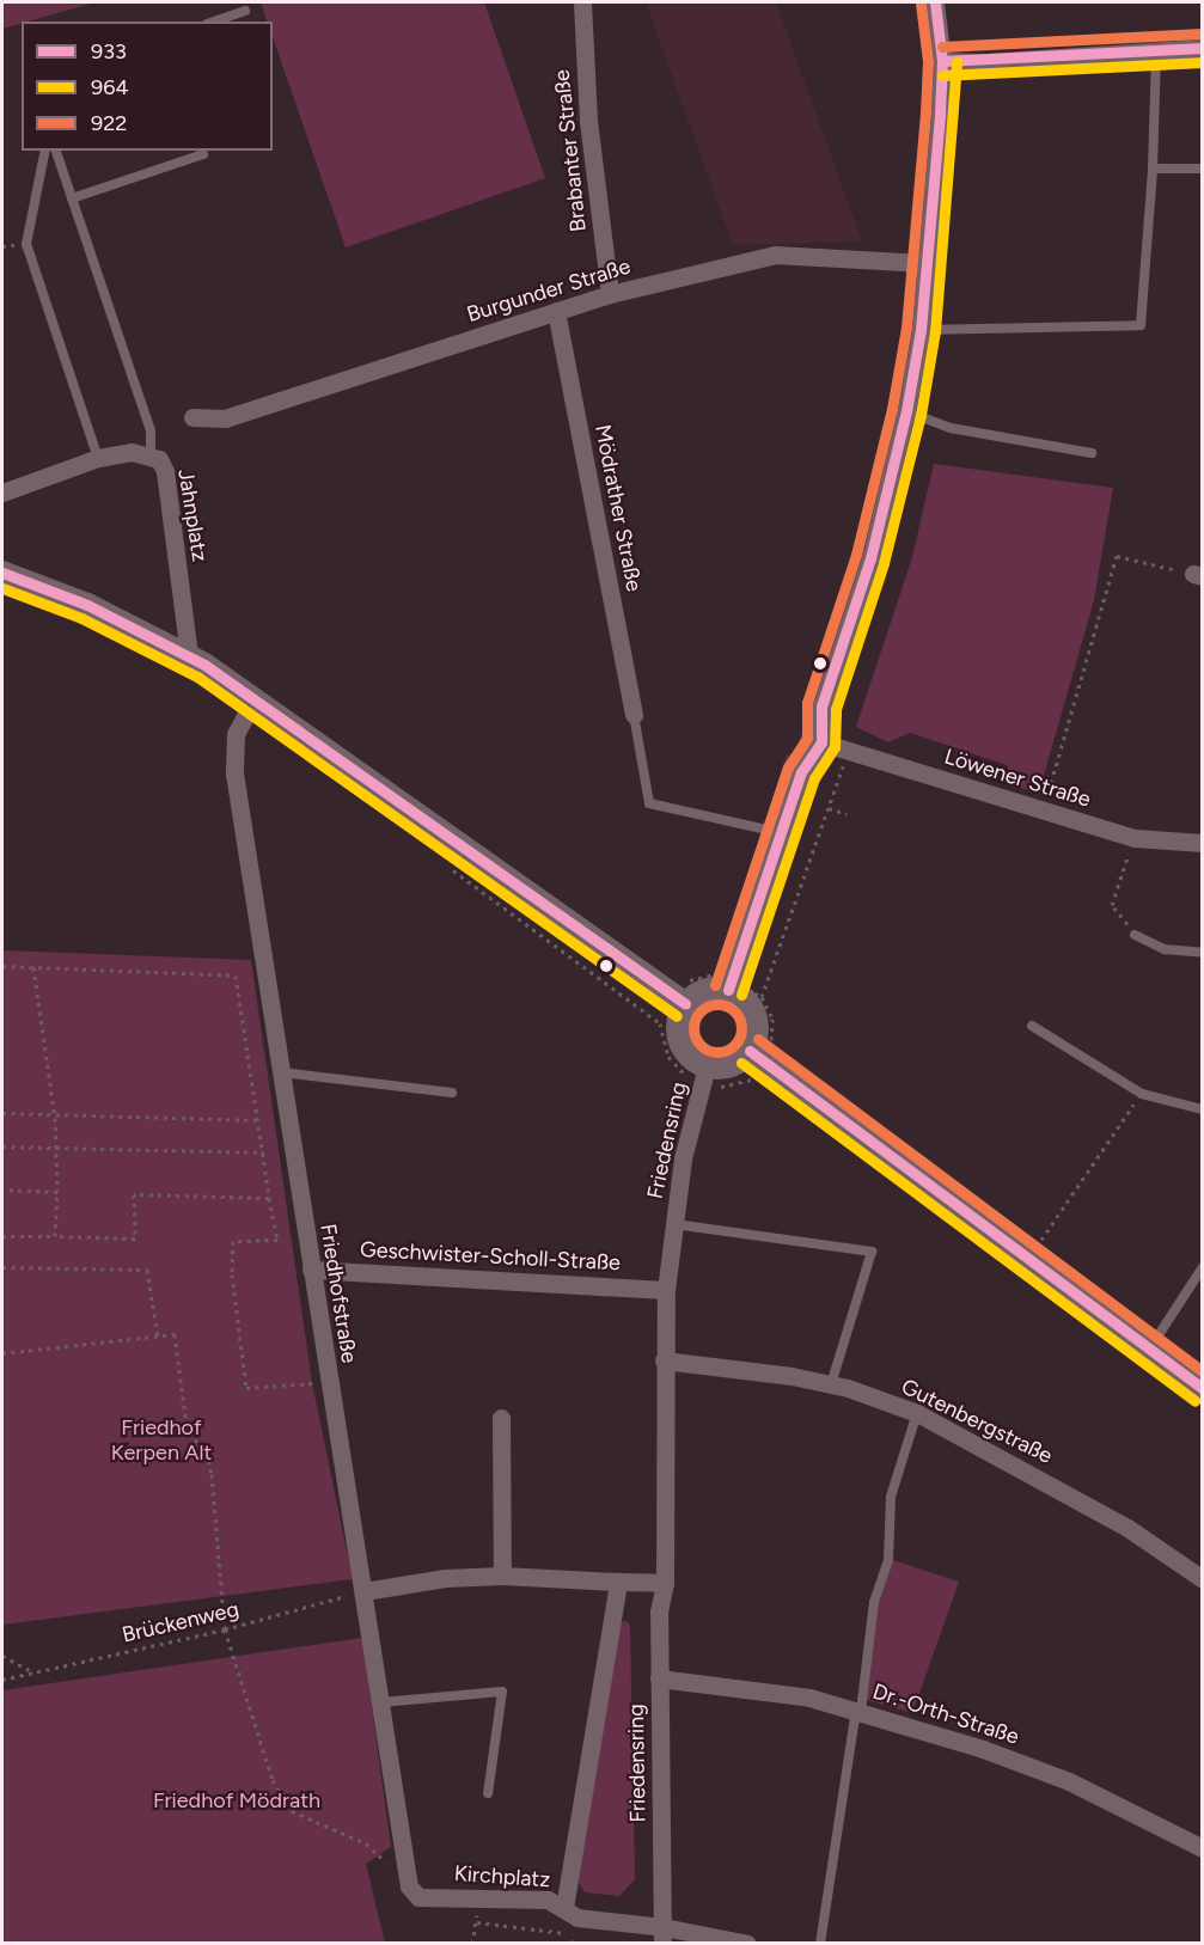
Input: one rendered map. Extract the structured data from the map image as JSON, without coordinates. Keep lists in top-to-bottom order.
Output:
{
  "streets": {
    "street": [
      "Brabanter Straße",
      "Burgunder Straße",
      "Mödrather Straße",
      "Jahnplatz",
      "Löwener Straße",
      "Friedensring",
      "Geschwister-Scholl-Straße",
      "Friedhofstraße",
      "Gutenbergstraße",
      "Dr.-Orth-Straße",
      "Kirchplatz"
    ],
    "path": ["Brückenweg"]
  },
  "crossings": [
    ["Brabanter Straße", "Burgunder Straße"],
    ["Burgunder Straße", "Mödrather Straße"],
    ["Friedensring", "Geschwister-Scholl-Straße"],
    ["Friedensring", "Gutenbergstraße"],
    ["Friedensring", "Dr.-Orth-Straße"],
    ["Friedensring", "Kirchplatz"],
    ["Geschwister-Scholl-Straße", "Friedhofstraße"],
    ["Friedhofstraße", "Brückenweg"],
    ["Friedhofstraße", "Kirchplatz"]
  ],
  "parks": ["Friedhof Kerpen Alt", "Friedhof Mödrath"],
  "lines": ["transit line 933", "transit line 922", "transit line 964"],
  "legend": ["933", "964", "922"]
}
